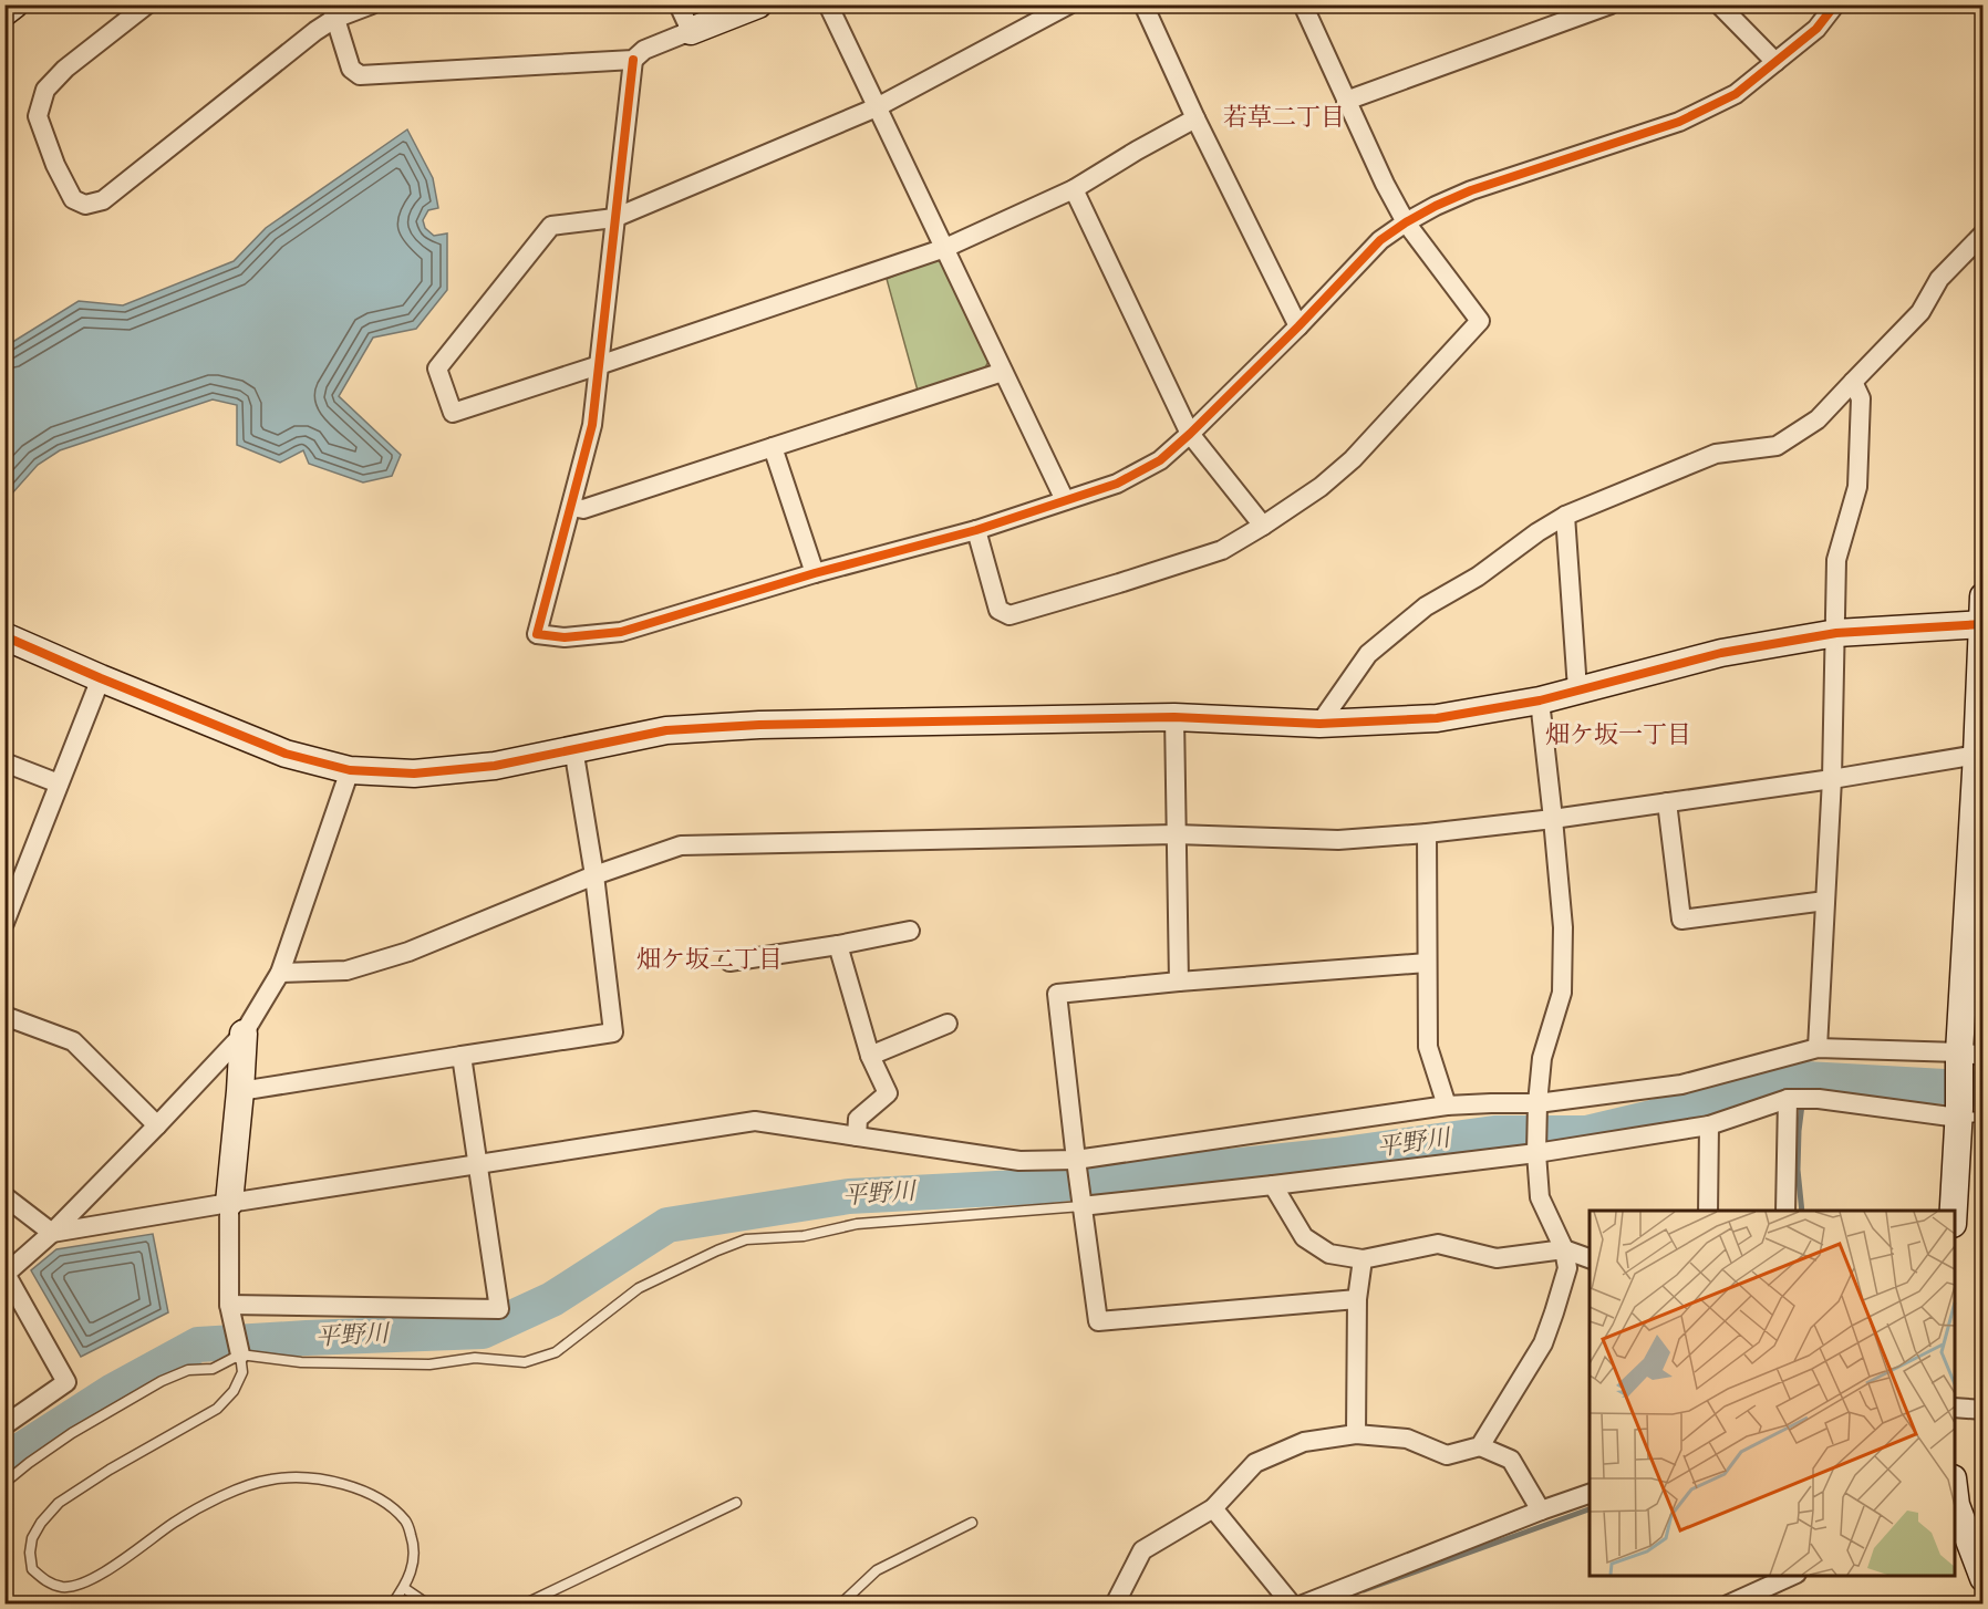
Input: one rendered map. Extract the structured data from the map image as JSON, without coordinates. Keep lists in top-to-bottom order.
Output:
{
  "districts": ["若草二丁目", "畑ケ坂一丁目", "畑ケ坂二丁目"],
  "water": ["平野川"]
}
